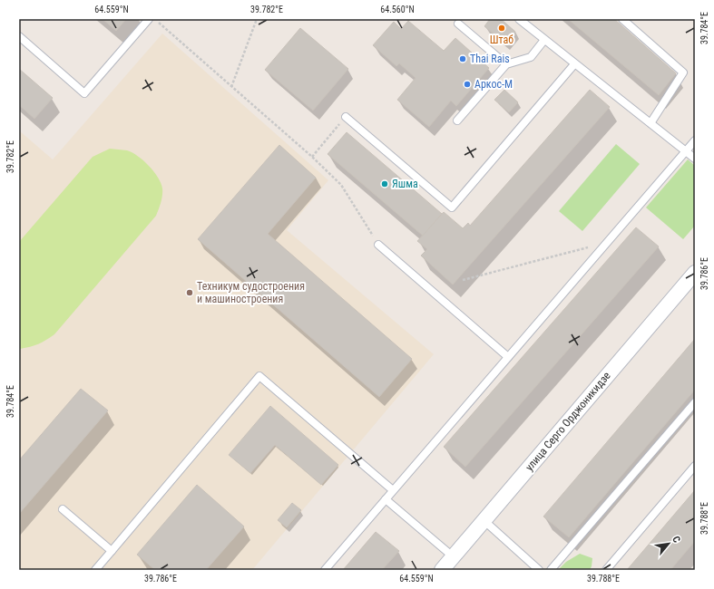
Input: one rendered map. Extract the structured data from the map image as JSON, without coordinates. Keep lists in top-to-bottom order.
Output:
{
  "streets": {
    "street": ["улица Серго Орджоникидзе"]
  },
  "places": [
    "Штаб",
    "Thai Rais",
    "Аркос-М",
    "Яшма",
    "Техникум судостроения и машиностроения"
  ],
  "north": "top right",
  "coordinates": [
    "64.559°N",
    "39.782°E",
    "64.560°N",
    "39.784°E",
    "39.786°E",
    "39.788°E"
  ]
}
